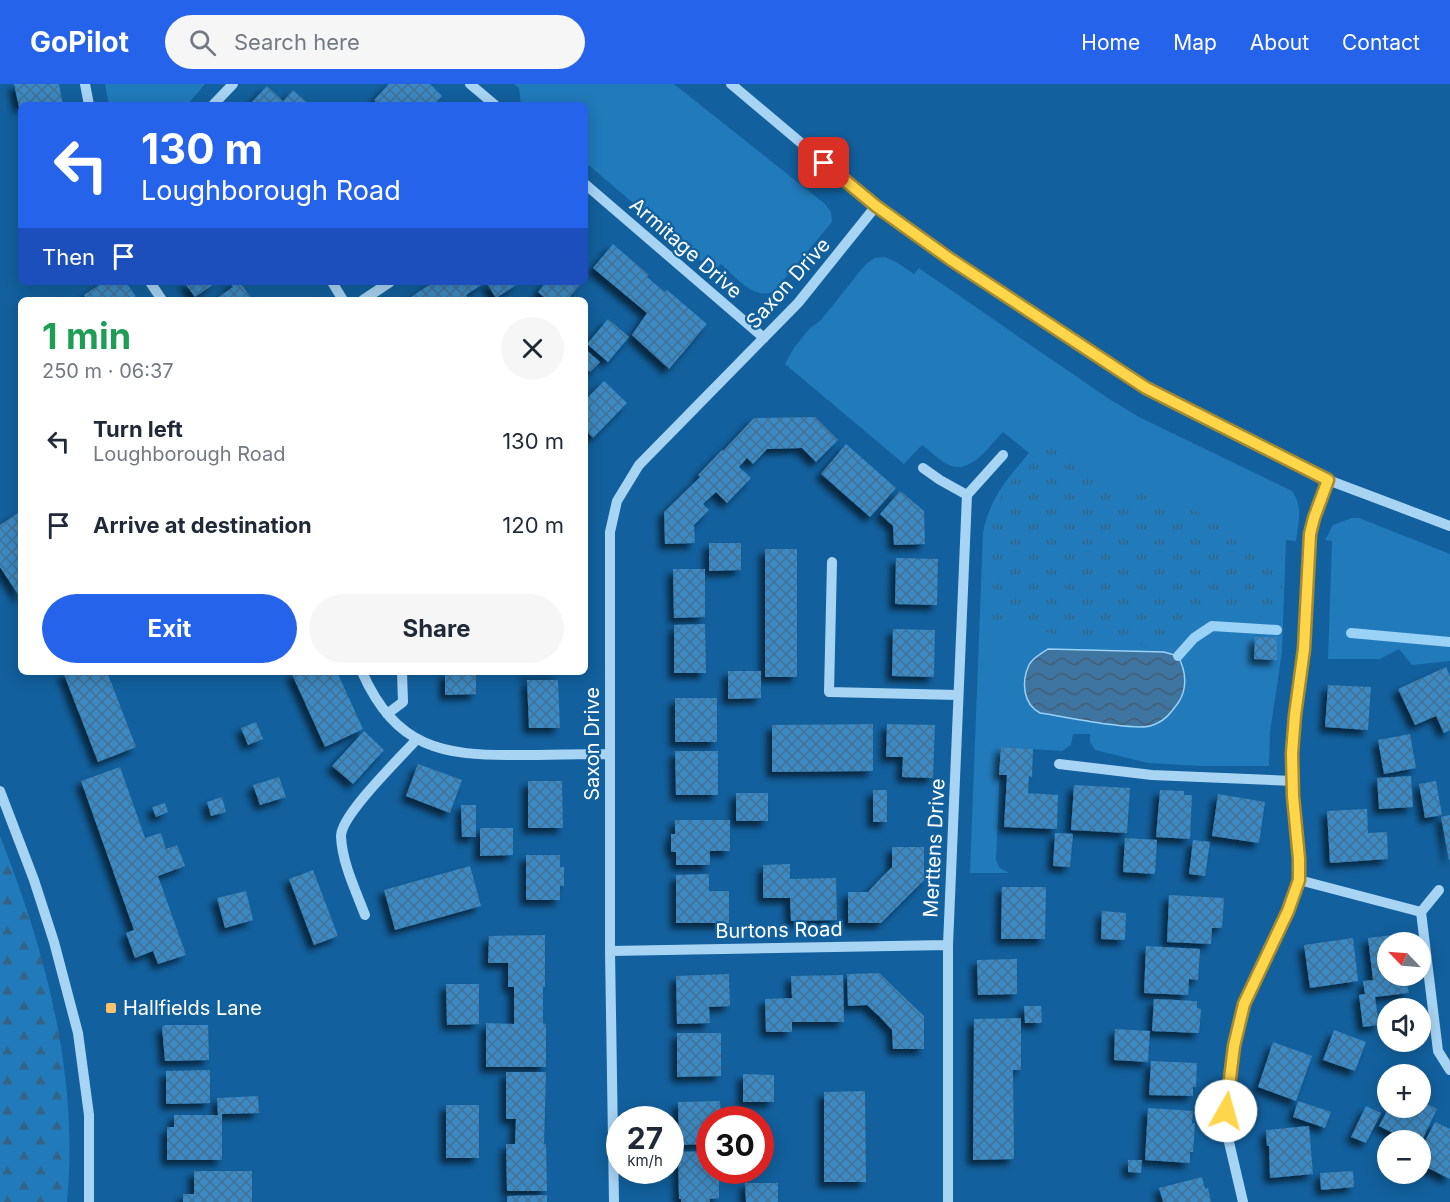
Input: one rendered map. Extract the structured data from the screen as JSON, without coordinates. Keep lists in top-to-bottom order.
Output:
{
  "streets": {
    "street": [
      "Armitage Drive",
      "Saxon Drive",
      "Merttens Drive",
      "Burtons Road"
    ]
  },
  "crossings": [
    ["Armitage Drive", "Saxon Drive"],
    ["Saxon Drive", "Burtons Road"],
    ["Merttens Drive", "Burtons Road"]
  ],
  "places": {
    "transit": ["Hallfields Lane"]
  },
  "north": "top left",
  "page": {
    "header": "GoPilot",
    "search": "Search here",
    "nav": [
      "Home",
      "Map",
      "About",
      "Contact"
    ],
    "turn": ["130 m", "Loughborough Road"],
    "then": "Then",
    "heading": ["1 min", "250 m · 06:37"],
    "list": [
      {
        "name": "Turn left",
        "note": "Loughborough Road",
        "value": "130 m"
      },
      {
        "name": "Arrive at destination",
        "value": "120 m"
      }
    ],
    "buttons": ["Exit", "Share"],
    "map_buttons": ["+", "−"],
    "speed": "27 km/h",
    "limit": "30"
  }
}
